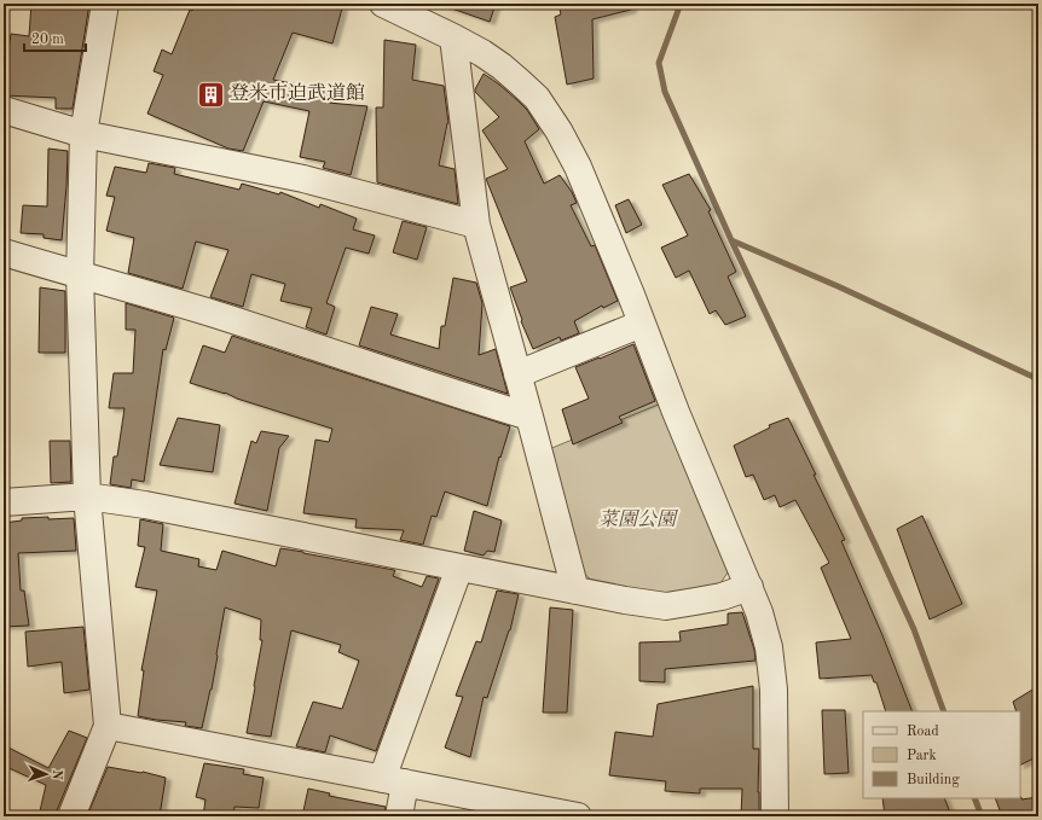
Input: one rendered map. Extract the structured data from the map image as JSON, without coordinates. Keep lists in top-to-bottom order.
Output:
{
  "parks": ["菜園公園"],
  "places": {
    "building": ["登米市迫武道館"]
  },
  "legend": ["Road", "Park", "Building"],
  "scale_bar": "20 m",
  "north": "right"
}
